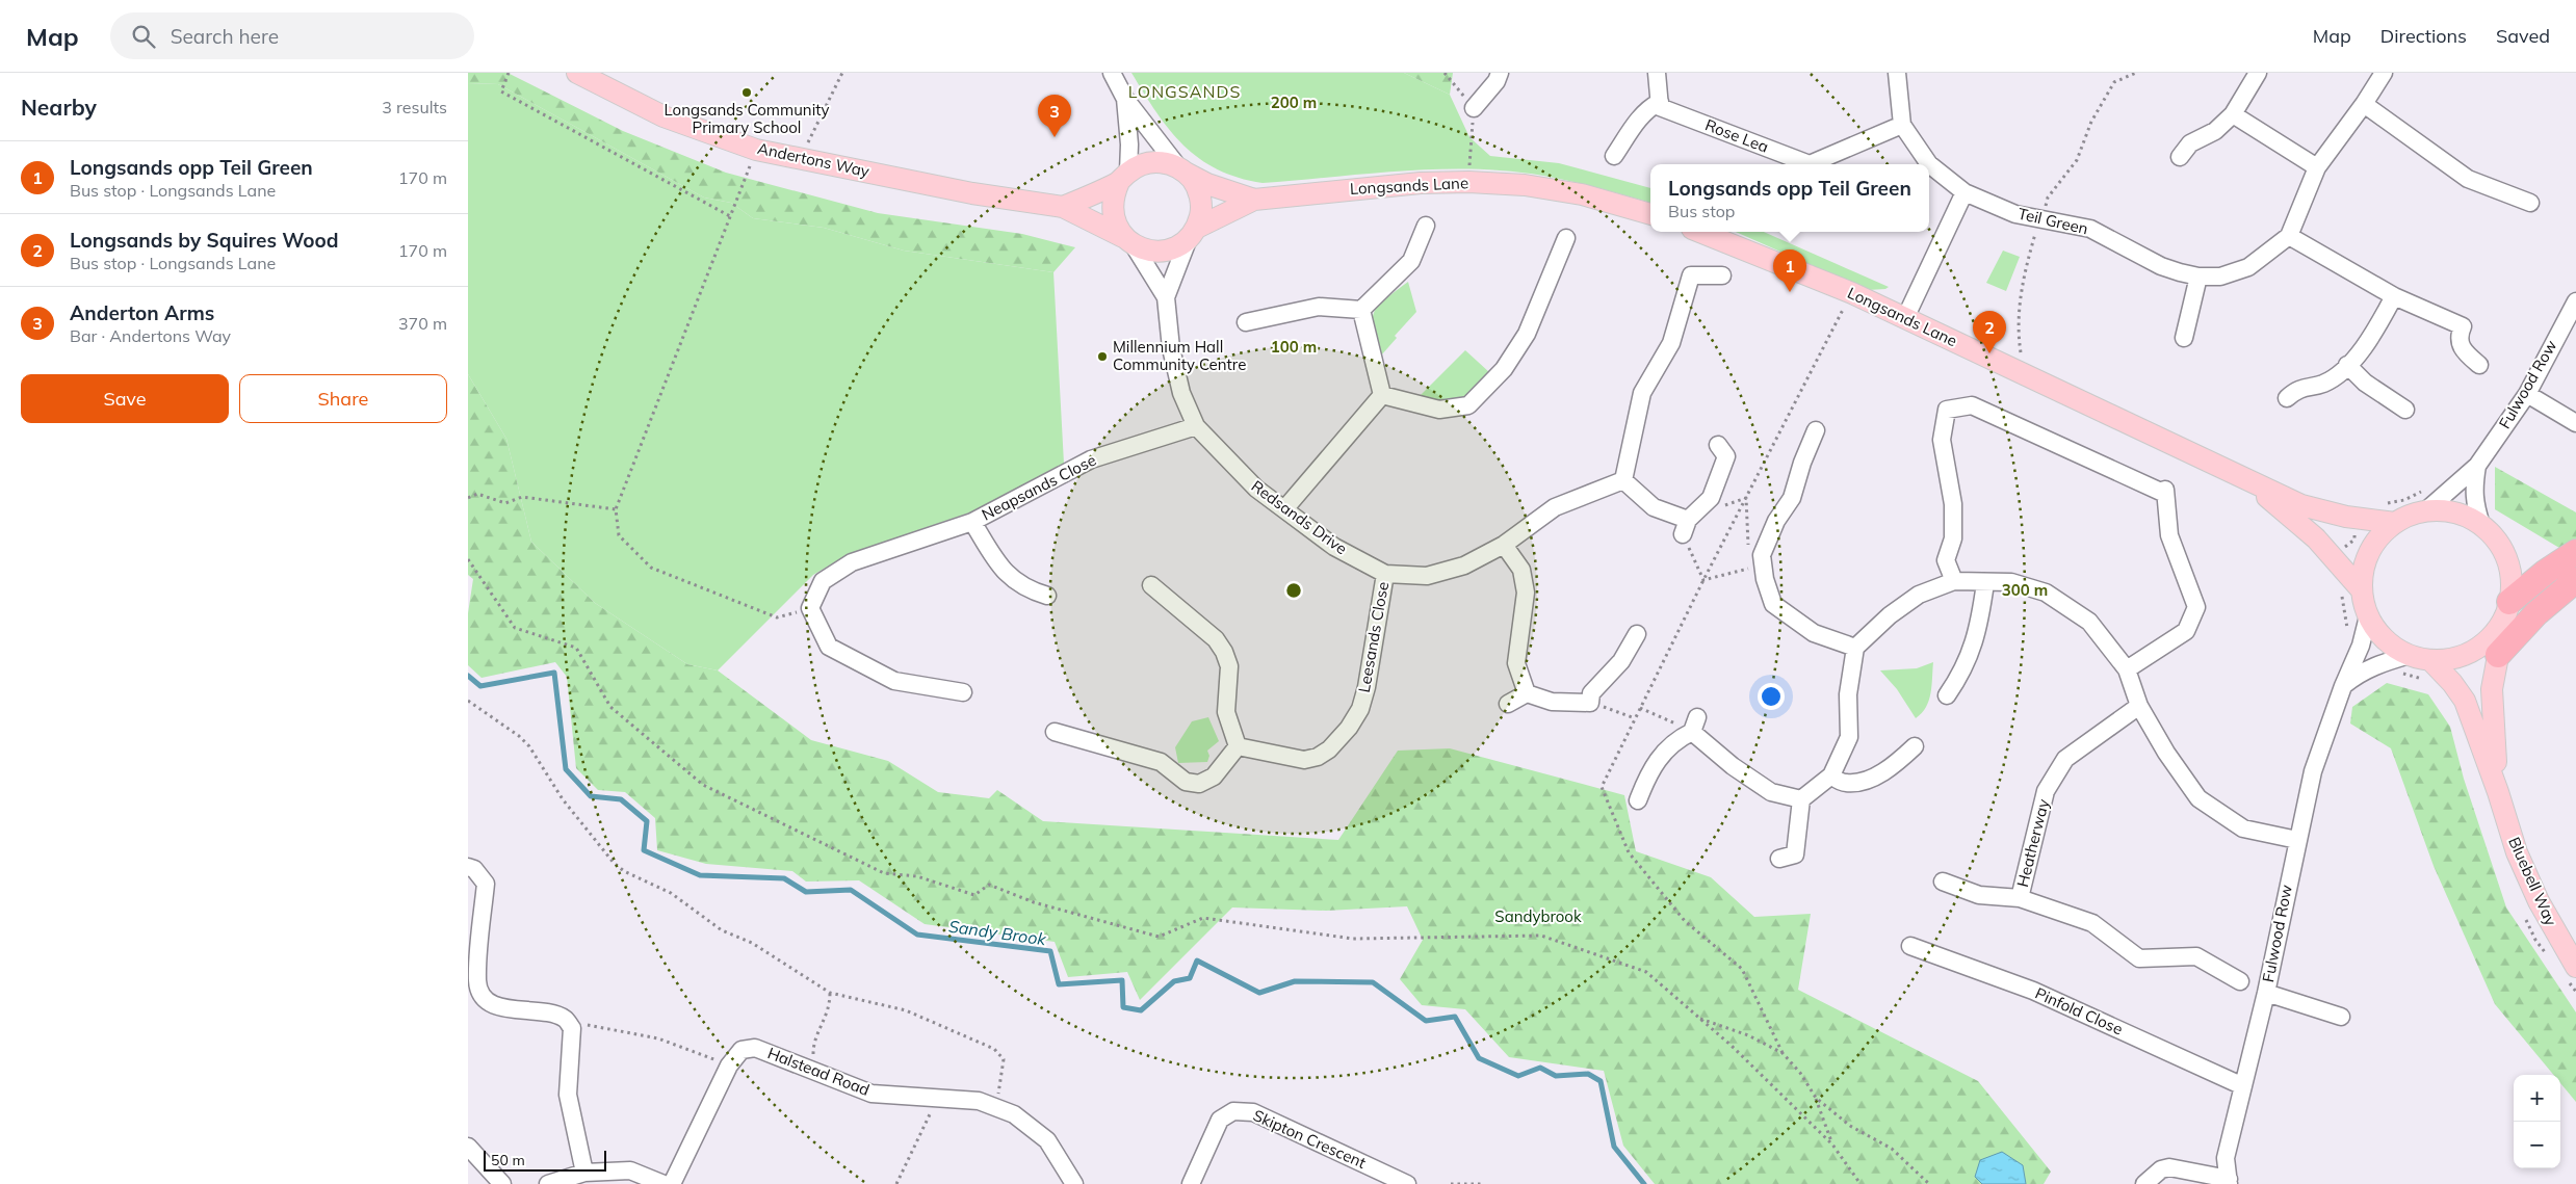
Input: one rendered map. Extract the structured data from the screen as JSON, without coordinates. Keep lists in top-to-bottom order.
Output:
{
  "streets": {
    "main road": ["Andertons Way", "Longsands Lane", "Bluebell Way"],
    "street": [
      "Rose Lea",
      "Teil Green",
      "Fulwood Row",
      "Neapsands Close",
      "Redsands Drive",
      "Leesands Close",
      "Heatherway",
      "Pinfold Close",
      "Halstead Road",
      "Skipton Crescent"
    ]
  },
  "crossings": [
    ["Rose Lea", "Teil Green"],
    ["Andertons Way", "Longsands Lane"],
    ["Andertons Way", "Redsands Drive"],
    ["Longsands Lane", "Redsands Drive"],
    ["Fulwood Row", "Pinfold Close"],
    ["Neapsands Close", "Redsands Drive"],
    ["Redsands Drive", "Leesands Close"]
  ],
  "districts": ["LONGSANDS"],
  "water": ["Sandy Brook"],
  "parks": ["Sandybrook"],
  "places": ["Longsands Community Primary School", "Millennium Hall Community Centre"],
  "scale_bar": "50 m",
  "page": {
    "header": "Map",
    "search": "Search here",
    "nav": ["Map", "Directions", "Saved"],
    "heading": ["Nearby", "3 results"],
    "pins": ["3", "1", "2"],
    "list": [
      {
        "mark": "1",
        "name": "Longsands opp Teil Green",
        "note": "Bus stop · Longsands Lane",
        "value": "170 m"
      },
      {
        "mark": "2",
        "name": "Longsands by Squires Wood",
        "note": "Bus stop · Longsands Lane",
        "value": "170 m"
      },
      {
        "mark": "3",
        "name": "Anderton Arms",
        "note": "Bar · Andertons Way",
        "value": "370 m"
      }
    ],
    "popup": ["Longsands opp Teil Green", "Bus stop"],
    "buttons": ["Save", "Share"],
    "map_buttons": ["+", "−"],
    "scale": "50 m"
  },
  "rings": ["200 m", "100 m", "300 m"]
}
